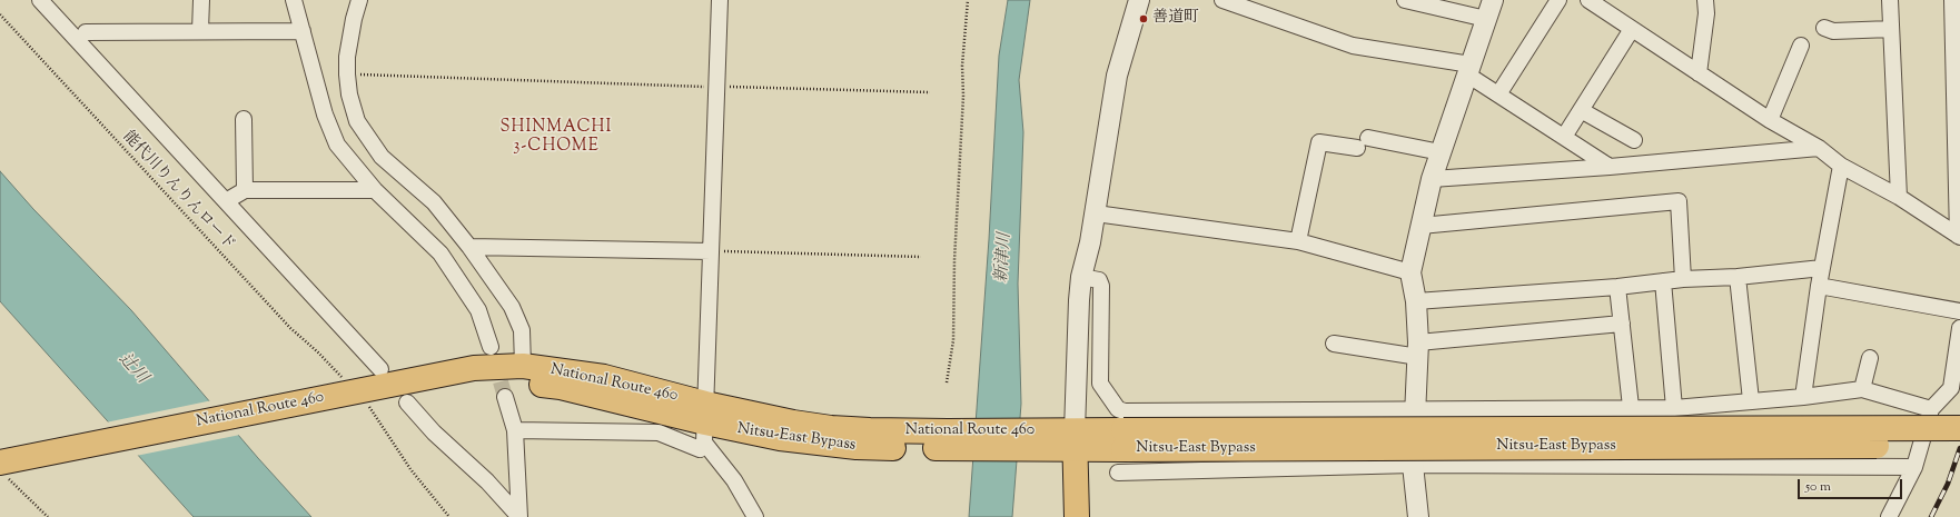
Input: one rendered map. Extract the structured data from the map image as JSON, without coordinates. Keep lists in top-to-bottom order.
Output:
{
  "streets": {
    "main road": ["National Route 460", "Nitsu-East Bypass"],
    "path": ["能代川りんりんロード"]
  },
  "crossings": [
    ["能代川りんりんロード", "National Route 460"],
    ["National Route 460", "Nitsu-East Bypass"]
  ],
  "districts": ["SHINMACHI 3-CHOME"],
  "water": ["新津川", "辻川"],
  "places": ["善道町"],
  "scale_bar": "50 m"
}
